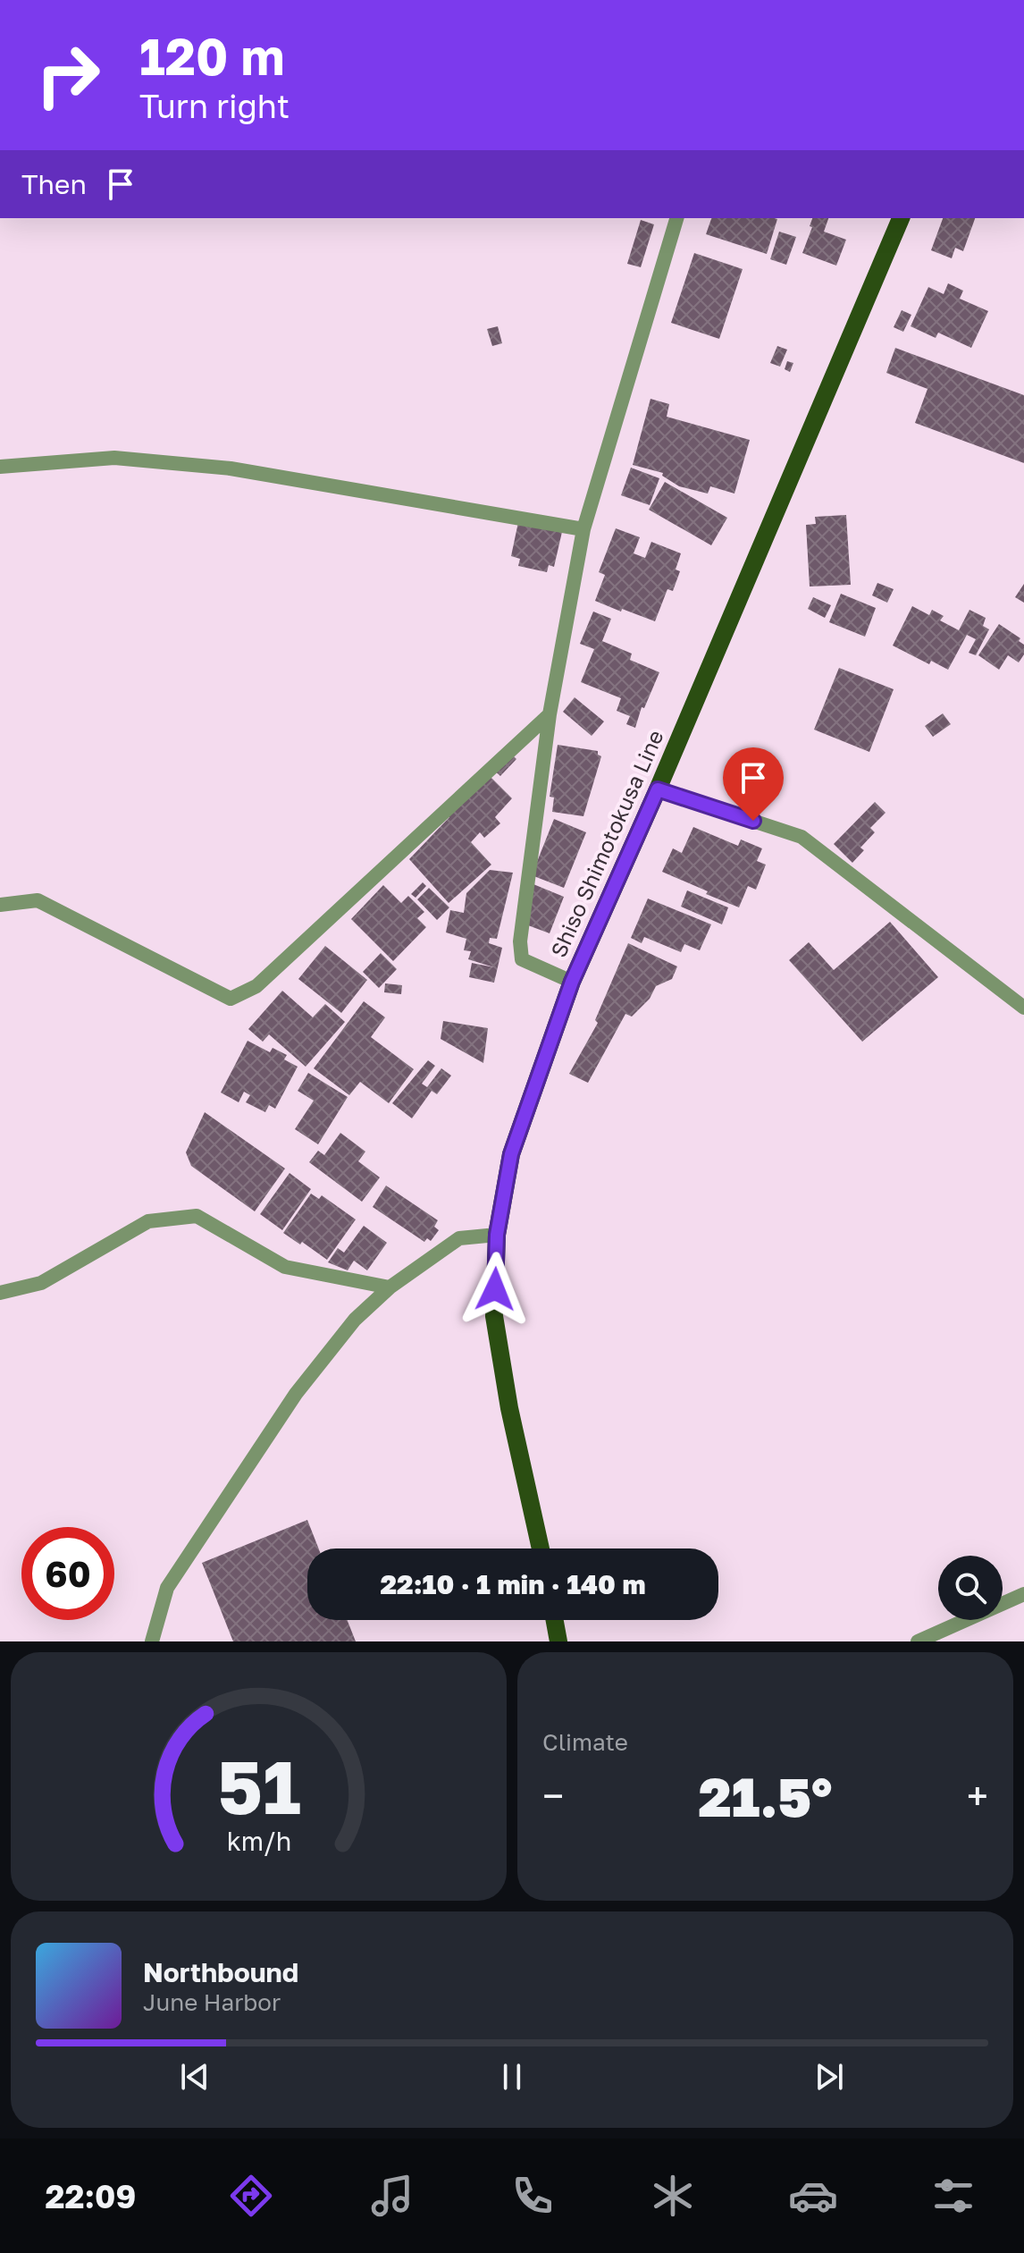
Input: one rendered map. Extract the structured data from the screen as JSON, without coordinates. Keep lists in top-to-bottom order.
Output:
{
  "streets": {
    "main road": ["Shiso Shimotokusa Line"]
  },
  "page": {
    "turn": ["120 m", "Turn right"],
    "then": "Then",
    "limit": "60",
    "trip": "22:10 · 1 min · 140 m",
    "tile": "Climate",
    "heat": ["−", "21.5°", "+"],
    "song": ["Northbound", "June Harbor"],
    "tabs": "22:09",
    "gauge": ["51", "km/h"]
  }
}
